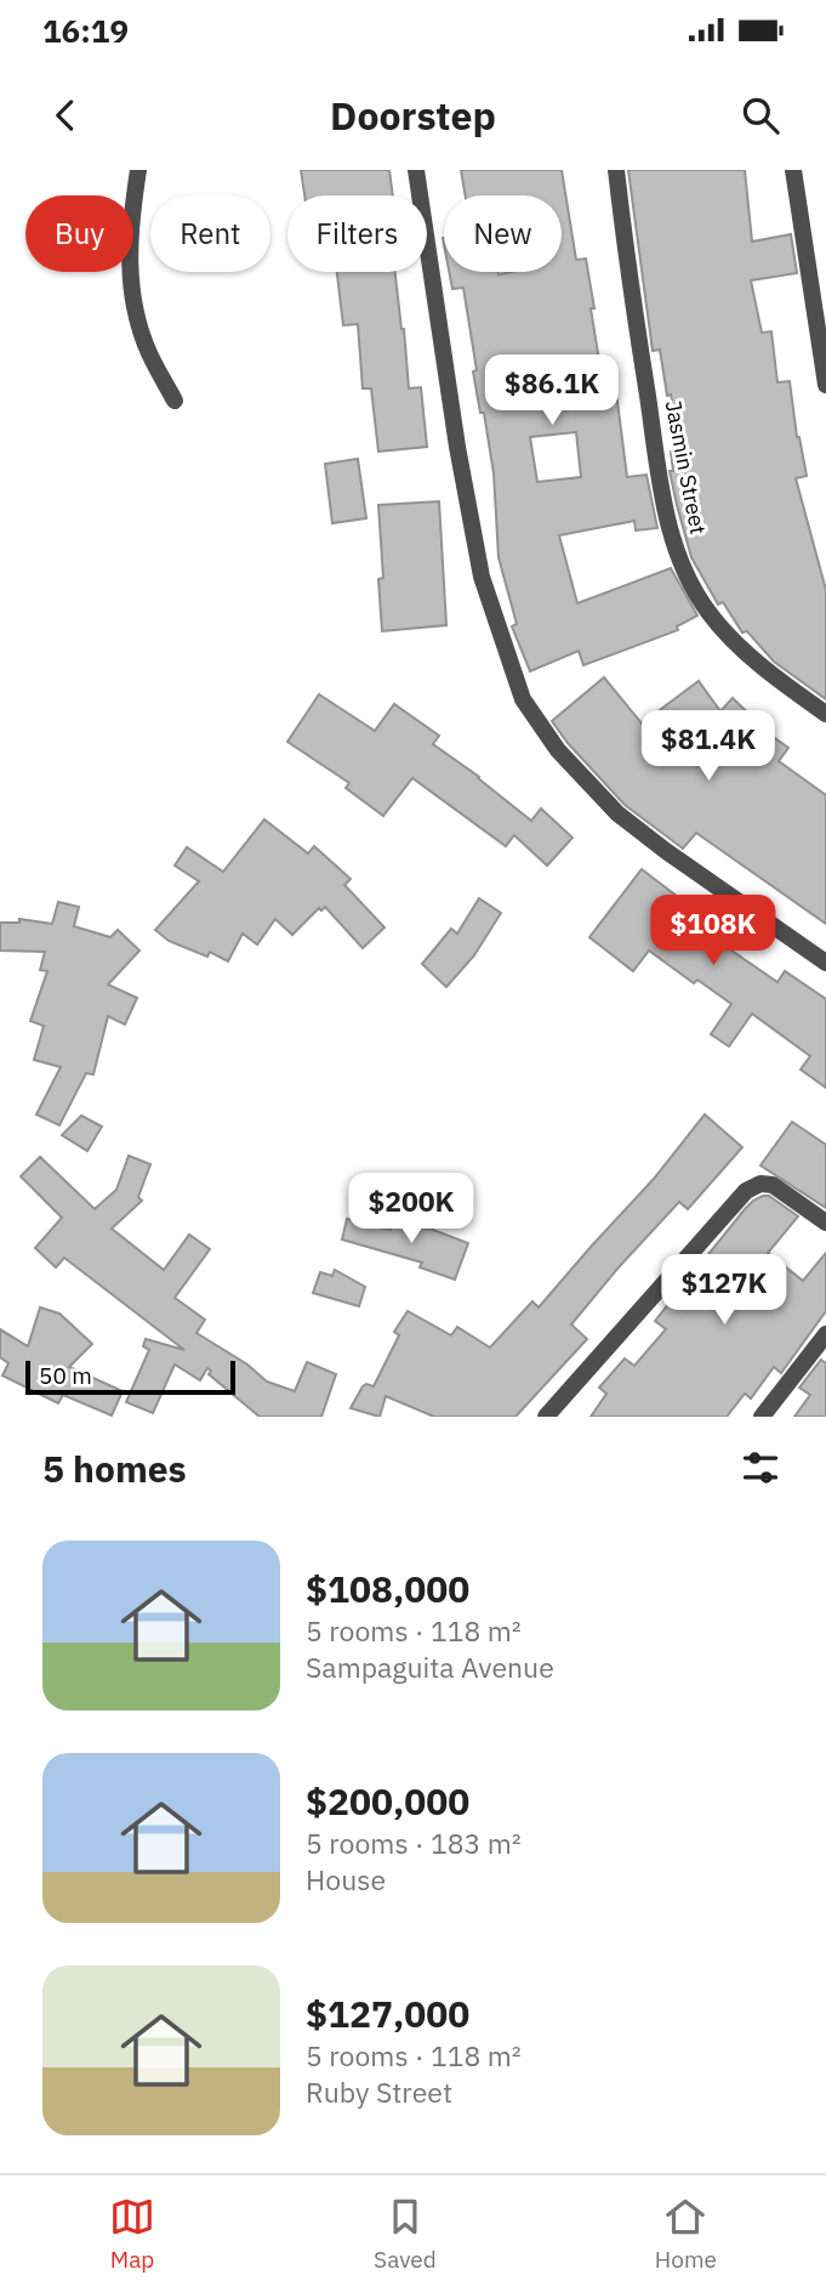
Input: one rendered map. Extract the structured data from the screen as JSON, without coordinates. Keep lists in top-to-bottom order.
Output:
{
  "streets": {
    "street": ["Jasmin Street"]
  },
  "scale_bar": "50 m",
  "page": {
    "status": "16:19",
    "header": "Doorstep",
    "chip": [
      "Buy",
      "Rent",
      "Filters",
      "New"
    ],
    "price": [
      "$86.1K",
      "$81.4K",
      "$108K",
      "$200K",
      "$127K"
    ],
    "scale": "50 m",
    "heading": "5 homes",
    "list": [
      {
        "name": "$108,000",
        "note": "5 rooms · 118 m² · Sampaguita Avenue"
      },
      {
        "name": "$200,000",
        "note": "5 rooms · 183 m² · House"
      },
      {
        "name": "$127,000",
        "note": "5 rooms · 118 m² · Ruby Street"
      }
    ],
    "tabs": ["Map", "Saved", "Home"]
  }
}
